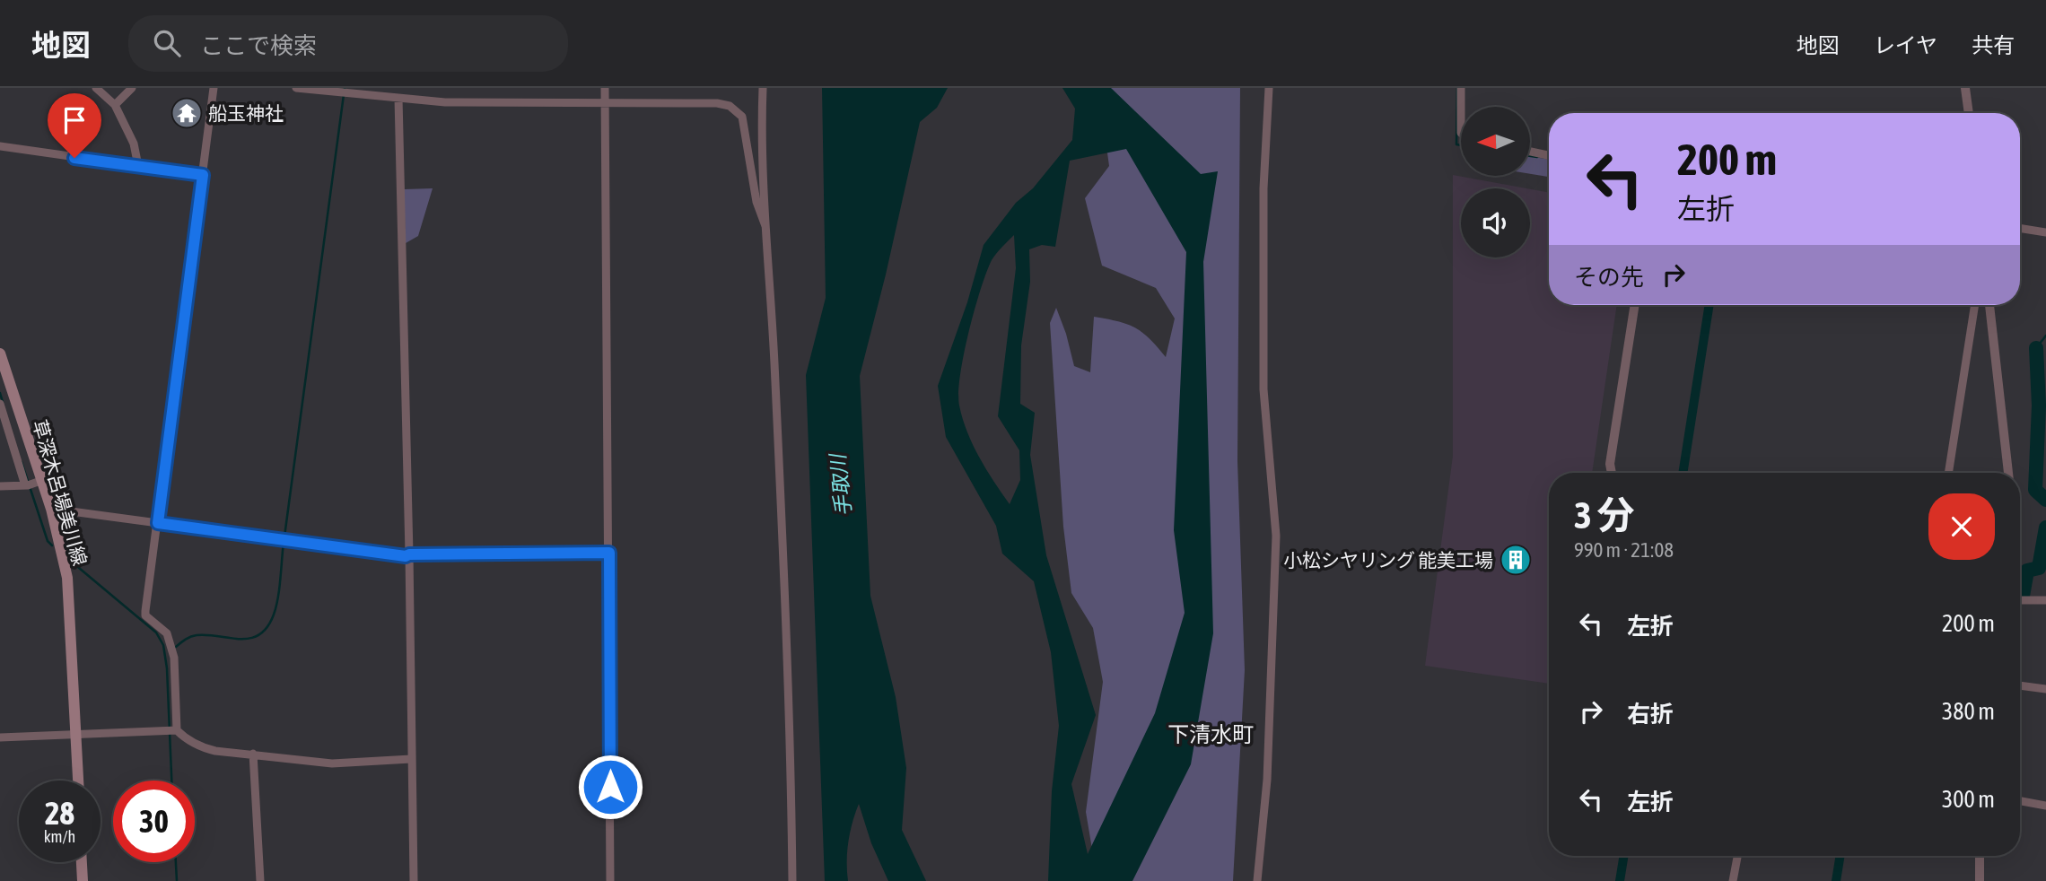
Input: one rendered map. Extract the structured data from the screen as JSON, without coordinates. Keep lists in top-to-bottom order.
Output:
{
  "streets": {
    "main road": ["草深木呂場美川線"]
  },
  "districts": ["下清水町"],
  "water": ["手取川"],
  "places": {
    "temple": ["船玉神社"],
    "building": ["小松シヤリング 能美工場"]
  },
  "north": "left",
  "page": {
    "header": "地図",
    "search": "ここで検索",
    "nav": ["地図", "レイヤ", "共有"],
    "turn": ["200 m", "左折"],
    "then": "その先",
    "heading": ["3 分", "990 m · 21:08"],
    "list": [
      {
        "name": "左折",
        "value": "200 m"
      },
      {
        "name": "右折",
        "value": "380 m"
      },
      {
        "name": "左折",
        "value": "300 m"
      }
    ],
    "speed": "28 km/h",
    "limit": "30"
  }
}
